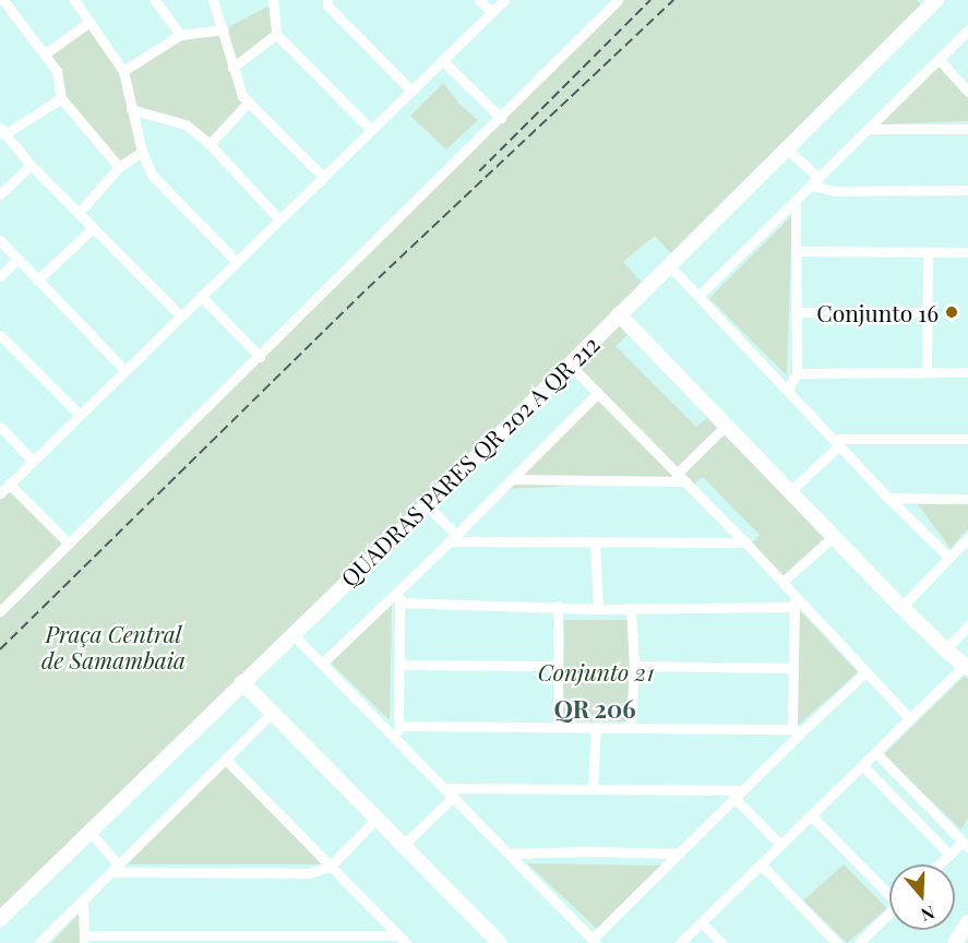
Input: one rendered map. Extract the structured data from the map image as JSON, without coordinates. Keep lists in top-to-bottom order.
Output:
{
  "streets": {
    "street": ["QUADRAS PARES QR 202 A QR 212"]
  },
  "districts": ["QR 206"],
  "parks": ["Praça Central de Samambaia", "Conjunto 21"],
  "places": ["Conjunto 16"],
  "north": "bottom"
}
